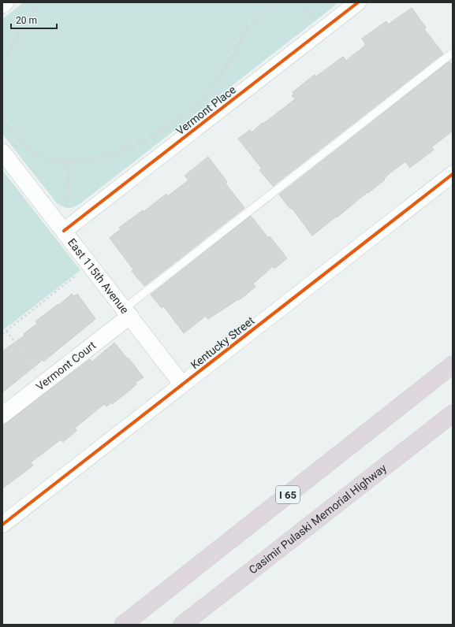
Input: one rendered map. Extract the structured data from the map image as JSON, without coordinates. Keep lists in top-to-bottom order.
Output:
{
  "streets": {
    "highway": ["I 65", "Casimir Pulaski Memorial Highway"],
    "street": [
      "Vermont Place",
      "East 115th Avenue",
      "Kentucky Street",
      "Vermont Court"
    ]
  },
  "crossings": [
    ["Vermont Place", "East 115th Avenue"],
    ["East 115th Avenue", "Kentucky Street"],
    ["East 115th Avenue", "Vermont Court"]
  ],
  "scale_bar": "20 m"
}
